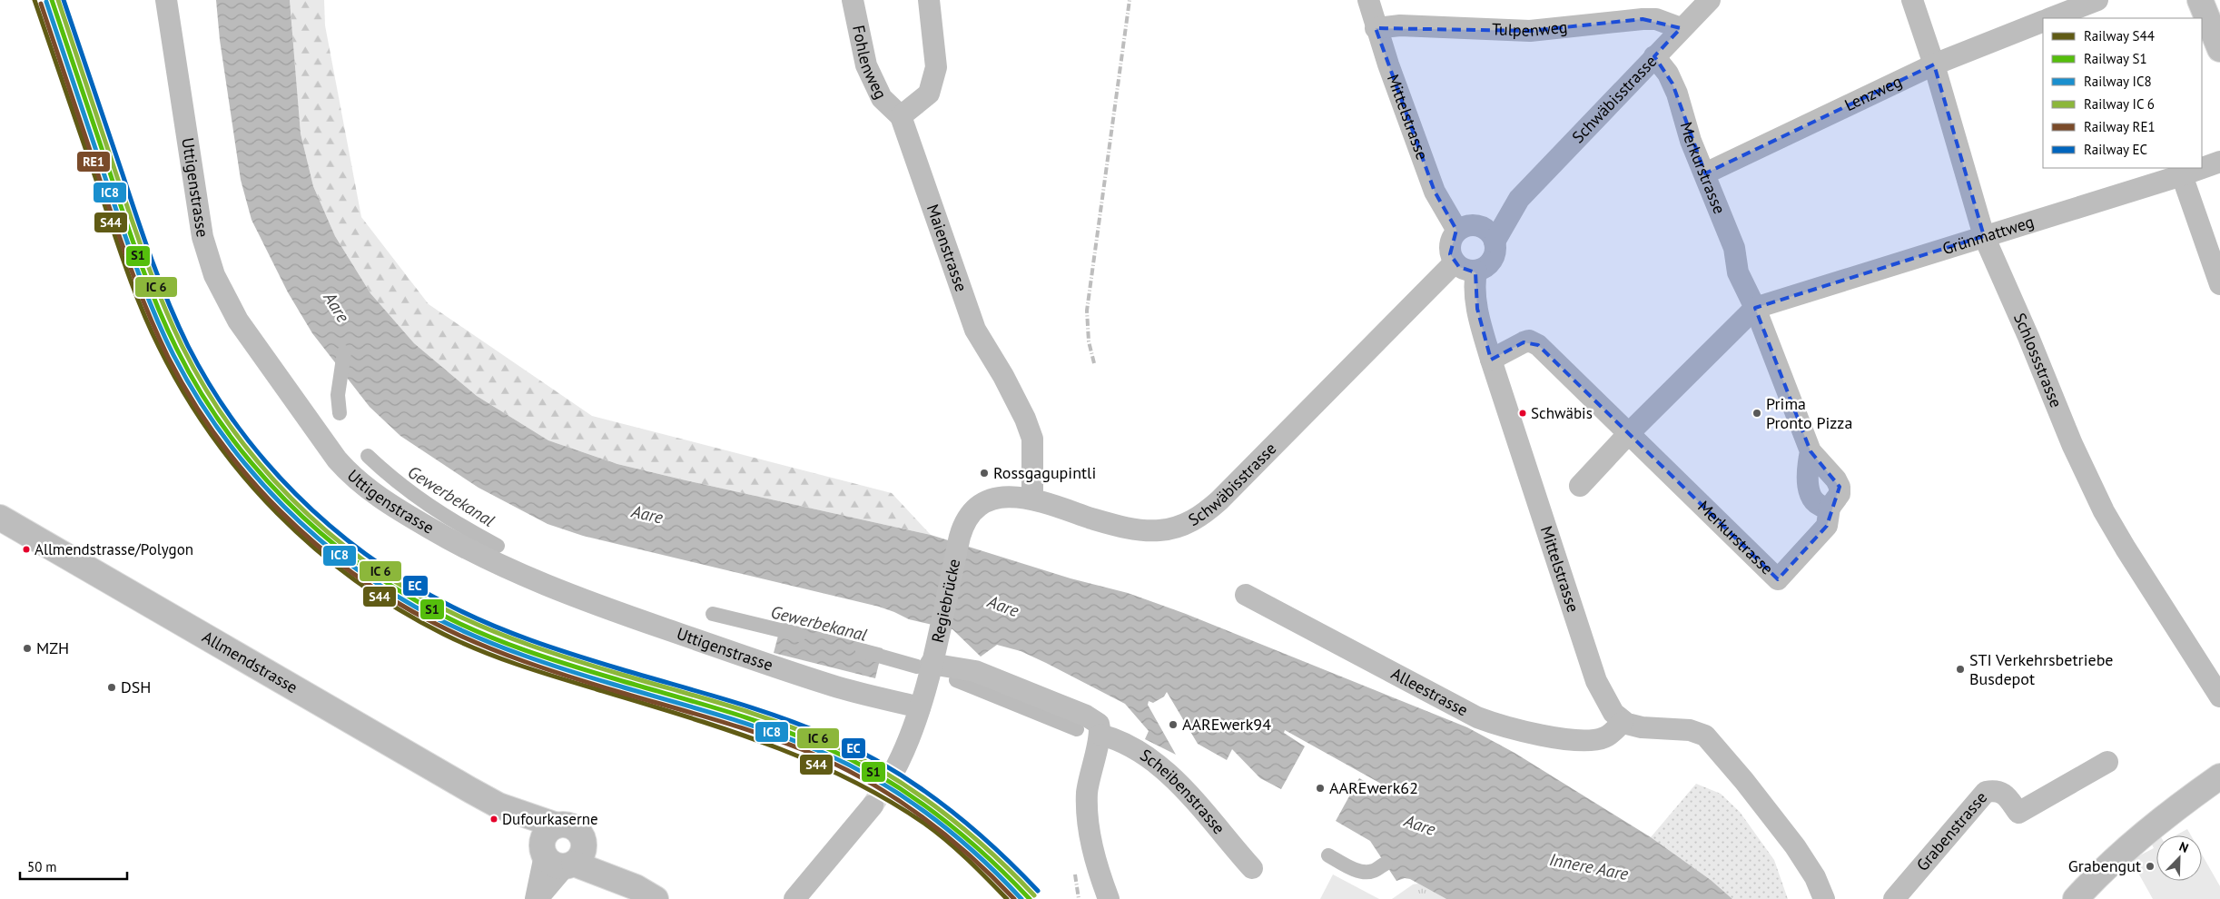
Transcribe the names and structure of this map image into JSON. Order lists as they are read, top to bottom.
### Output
{
  "streets": {
    "main road": ["Allmendstrasse"],
    "street": [
      "Tulpenweg",
      "Fohlenweg",
      "Lenzweg",
      "Schwäbisstrasse",
      "Mittelstrasse",
      "Merkurstrasse",
      "Uttigenstrasse",
      "Grünmattweg",
      "Maienstrasse",
      "Schlossstrasse",
      "Regiebrücke",
      "Alleestrasse",
      "Scheibenstrasse",
      "Grabenstrasse"
    ]
  },
  "crossings": [
    ["Tulpenweg", "Schwäbisstrasse"],
    ["Tulpenweg", "Mittelstrasse"],
    ["Fohlenweg", "Maienstrasse"],
    ["Lenzweg", "Merkurstrasse"],
    ["Lenzweg", "Schlossstrasse"],
    ["Schwäbisstrasse", "Mittelstrasse"],
    ["Schwäbisstrasse", "Merkurstrasse"],
    ["Schwäbisstrasse", "Maienstrasse"],
    ["Schwäbisstrasse", "Regiebrücke"],
    ["Mittelstrasse", "Merkurstrasse"],
    ["Mittelstrasse", "Alleestrasse"],
    ["Merkurstrasse", "Grünmattweg"],
    ["Uttigenstrasse", "Regiebrücke"],
    ["Grünmattweg", "Schlossstrasse"]
  ],
  "water": ["Aare", "Gewerbekanal", "Innere Aare"],
  "places": [
    "Schwäbis",
    "Prima Pronto Pizza",
    "Rossgagupintli",
    "Allmendstrasse/Polygon",
    "MZH",
    "STI Verkehrsbetriebe Busdepot",
    "DSH",
    "AAREwerk94",
    "AAREwerk62",
    "Dufourkaserne",
    "Grabengut"
  ],
  "lines": [
    "rail line S44",
    "rail line S1",
    "rail line EC",
    "rail line IC8",
    "rail line RE1"
  ],
  "legend": [
    "Railway S44",
    "Railway S1",
    "Railway IC8",
    "Railway IC 6",
    "Railway RE1",
    "Railway EC"
  ],
  "scale_bar": "50 m",
  "north": "top right"
}
